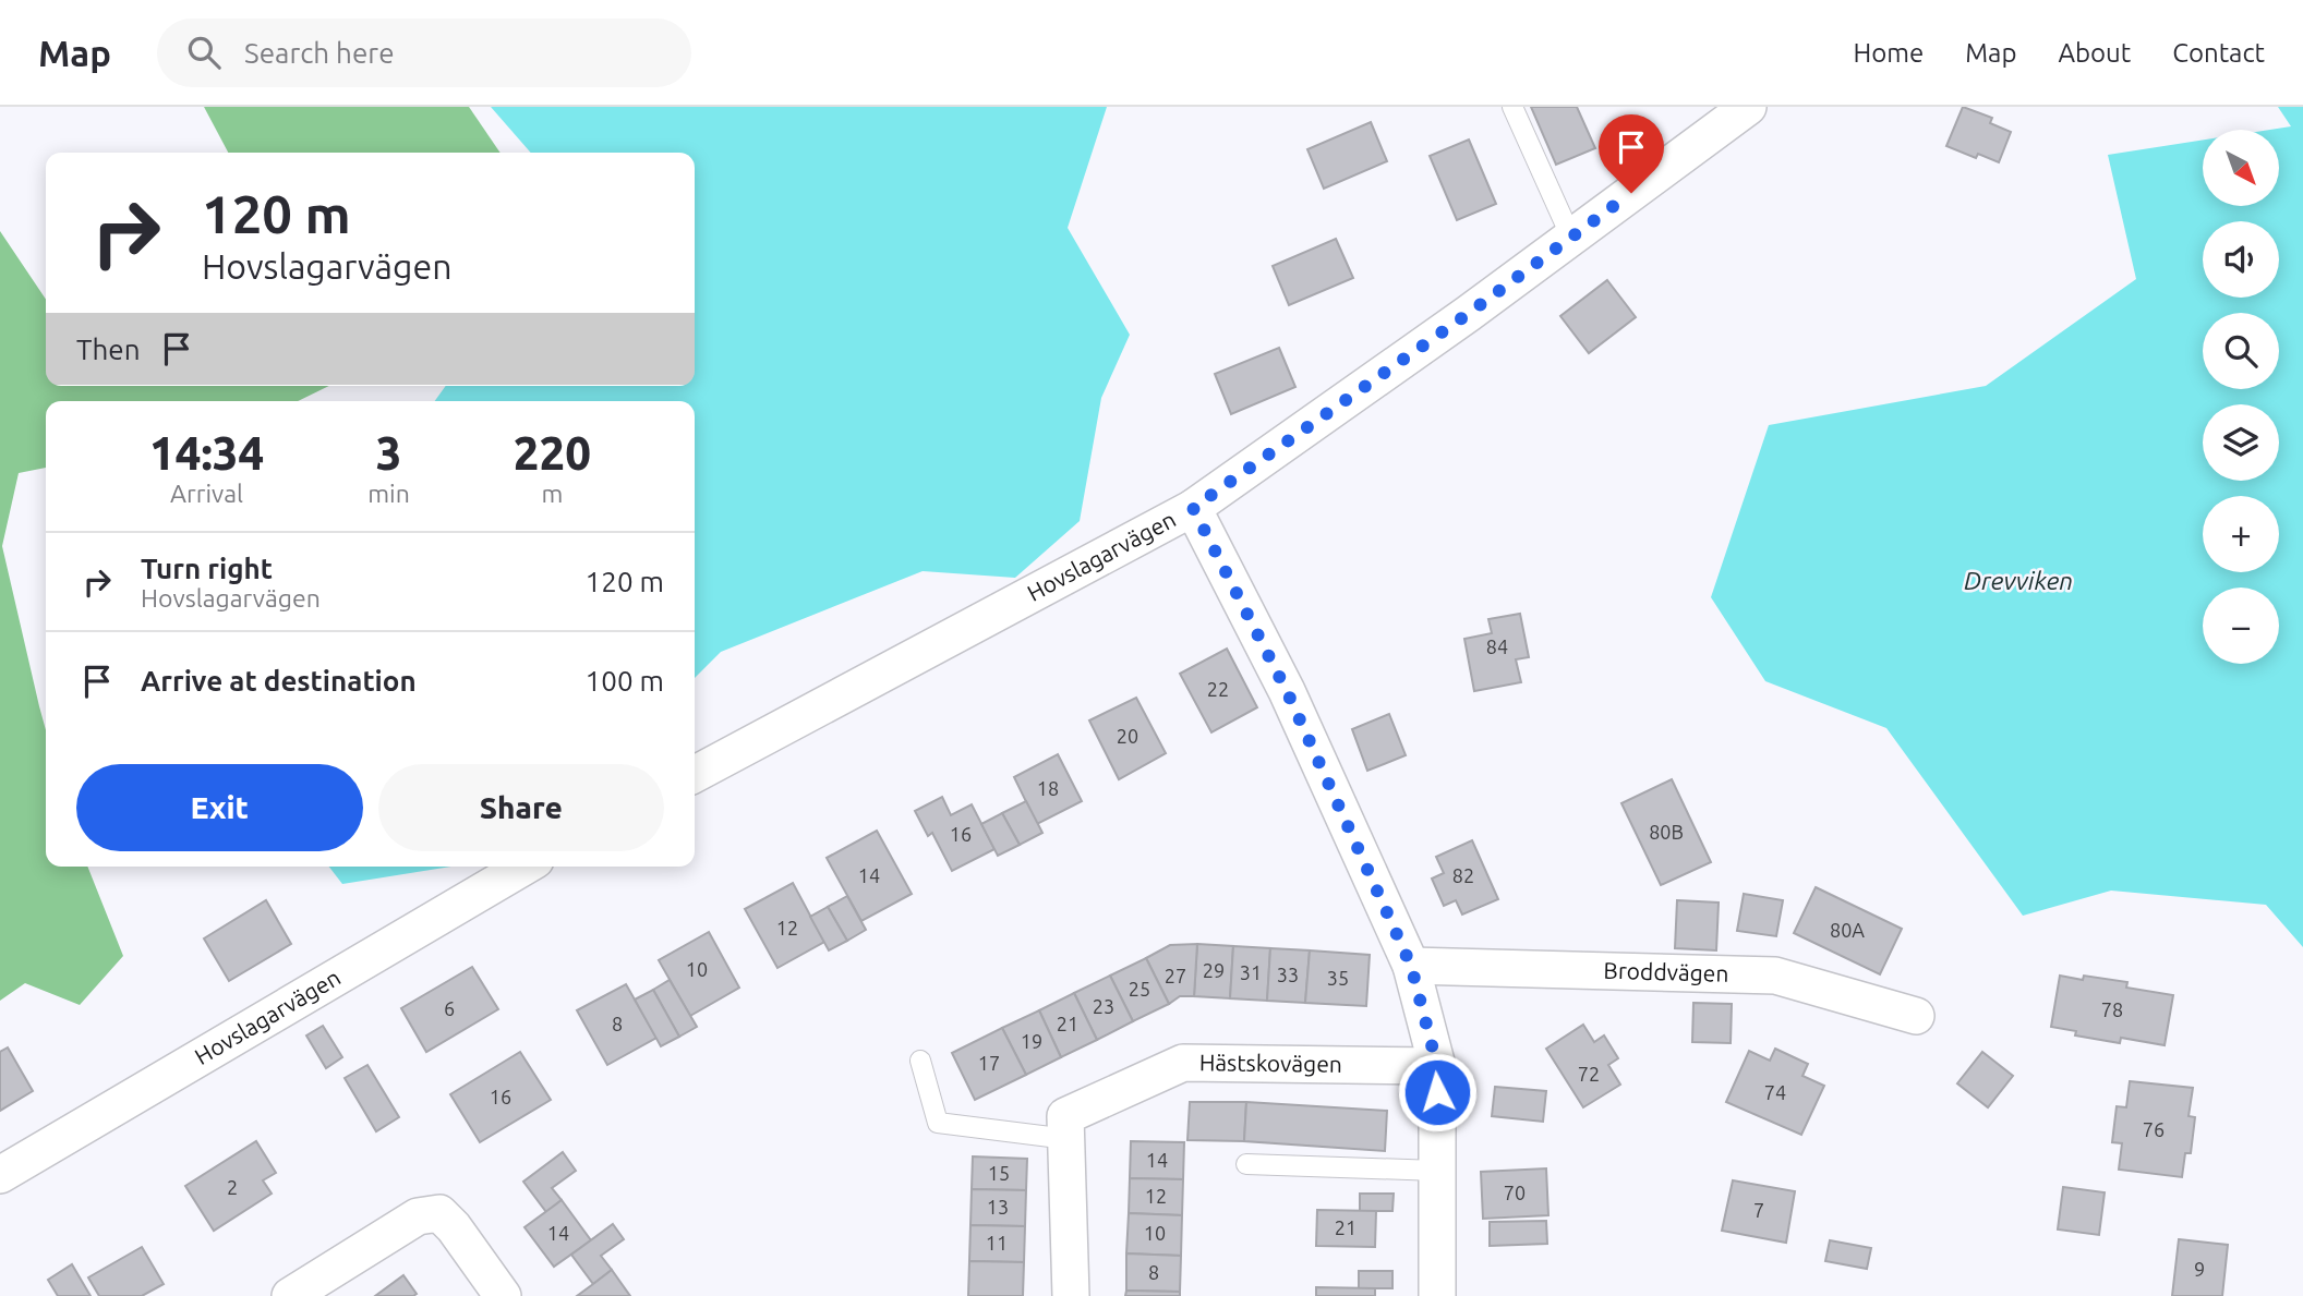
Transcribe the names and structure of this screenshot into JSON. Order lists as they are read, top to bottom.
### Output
{
  "streets": {
    "street": ["Hovslagarvägen", "Broddvägen", "Hästskovägen"]
  },
  "water": ["Drevviken"],
  "house_numbers": [
    "84",
    "22",
    "20",
    "18",
    "80B",
    "16",
    "14",
    "82",
    "12",
    "80A",
    "10",
    "29",
    "31",
    "33",
    "27",
    "35",
    "25",
    "23",
    "6",
    "78",
    "8",
    "21",
    "19",
    "17",
    "72",
    "74",
    "16",
    "76",
    "14",
    "15",
    "2",
    "70",
    "12",
    "13",
    "7",
    "21",
    "14",
    "10",
    "11",
    "9",
    "8"
  ],
  "north": "bottom right",
  "page": {
    "header": "Map",
    "search": "Search here",
    "nav": [
      "Home",
      "Map",
      "About",
      "Contact"
    ],
    "map_buttons": ["+", "−"],
    "turn": ["120 m", "Hovslagarvägen"],
    "then": "Then",
    "eta": [
      "14:34",
      "Arrival",
      "3",
      "min",
      "220",
      "m"
    ],
    "list": [
      {
        "name": "Turn right",
        "note": "Hovslagarvägen",
        "value": "120 m"
      },
      {
        "name": "Arrive at destination",
        "value": "100 m"
      }
    ],
    "buttons": ["Exit", "Share"]
  }
}
